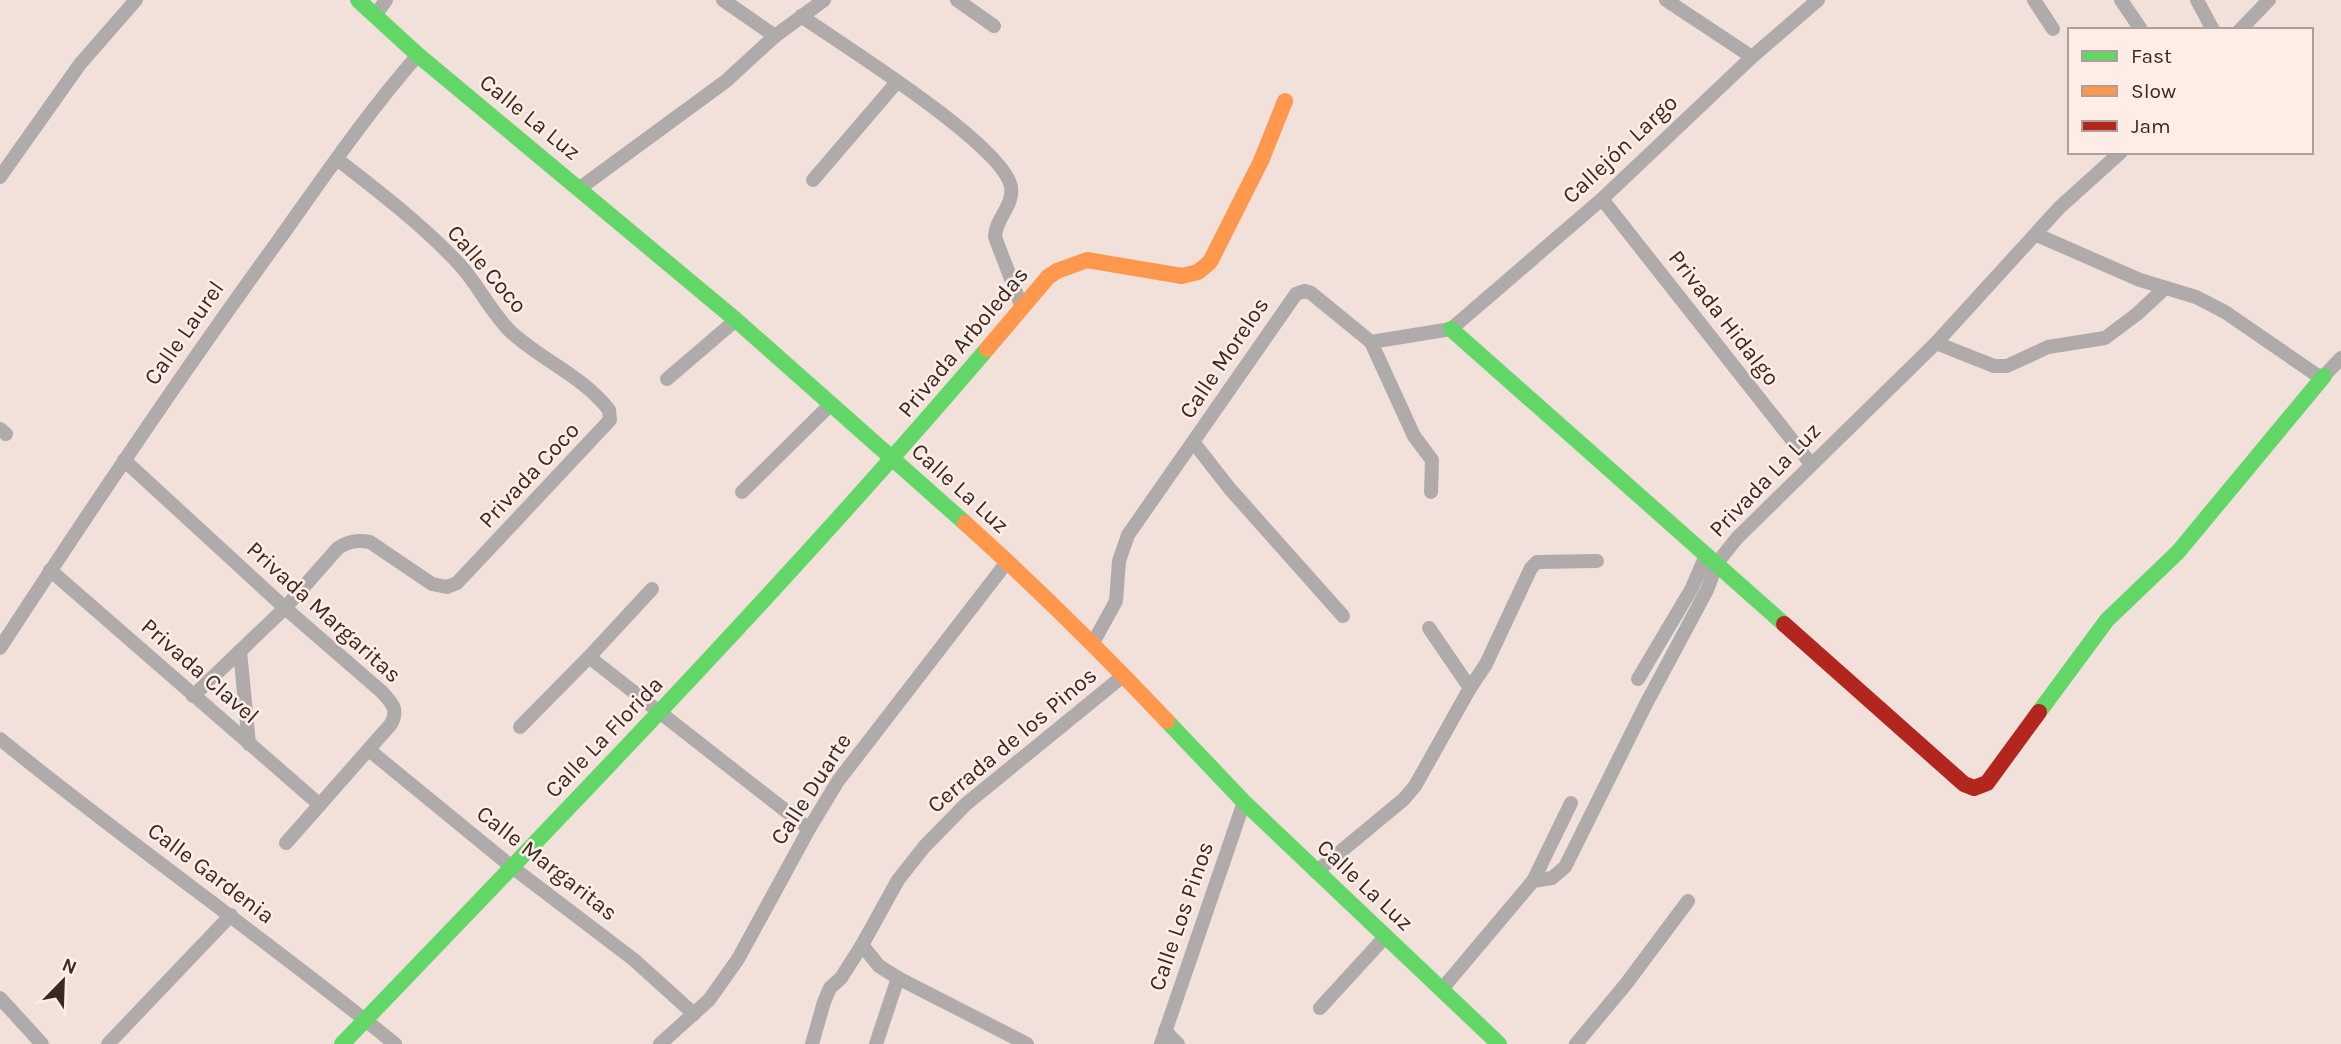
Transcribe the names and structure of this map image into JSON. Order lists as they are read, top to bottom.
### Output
{
  "streets": {
    "street": [
      "Calle La Luz",
      "Callejón Largo",
      "Calle Coco",
      "Privada Hidalgo",
      "Calle Laurel",
      "Privada Arboledas",
      "Calle Morelos",
      "Privada Coco",
      "Privada La Luz",
      "Privada Margaritas",
      "Privada Clavel",
      "Calle La Florida",
      "Cerrada de los Pinos",
      "Calle Duarte",
      "Calle Margaritas",
      "Calle Gardenia",
      "Calle Los Pinos"
    ]
  },
  "crossings": [
    ["Calle La Luz", "Calle Laurel"],
    ["Calle La Luz", "Privada Arboledas"],
    ["Calle La Luz", "Calle Morelos"],
    ["Calle La Luz", "Privada La Luz"],
    ["Calle La Luz", "Calle La Florida"],
    ["Calle La Luz", "Cerrada de los Pinos"],
    ["Calle La Luz", "Calle Duarte"],
    ["Calle La Luz", "Calle Los Pinos"],
    ["Callejón Largo", "Privada Hidalgo"],
    ["Calle Coco", "Calle Laurel"],
    ["Calle Coco", "Privada Coco"],
    ["Privada Hidalgo", "Privada La Luz"],
    ["Calle Laurel", "Privada Margaritas"],
    ["Calle Laurel", "Privada Clavel"],
    ["Privada Arboledas", "Calle La Florida"],
    ["Privada Coco", "Privada Margaritas"],
    ["Privada Margaritas", "Privada Clavel"],
    ["Privada Margaritas", "Calle Margaritas"],
    ["Calle La Florida", "Calle Margaritas"],
    ["Calle La Florida", "Calle Gardenia"],
    ["Calle Duarte", "Calle Margaritas"]
  ],
  "legend": ["Fast", "Slow", "Jam"],
  "north": "top right"
}
